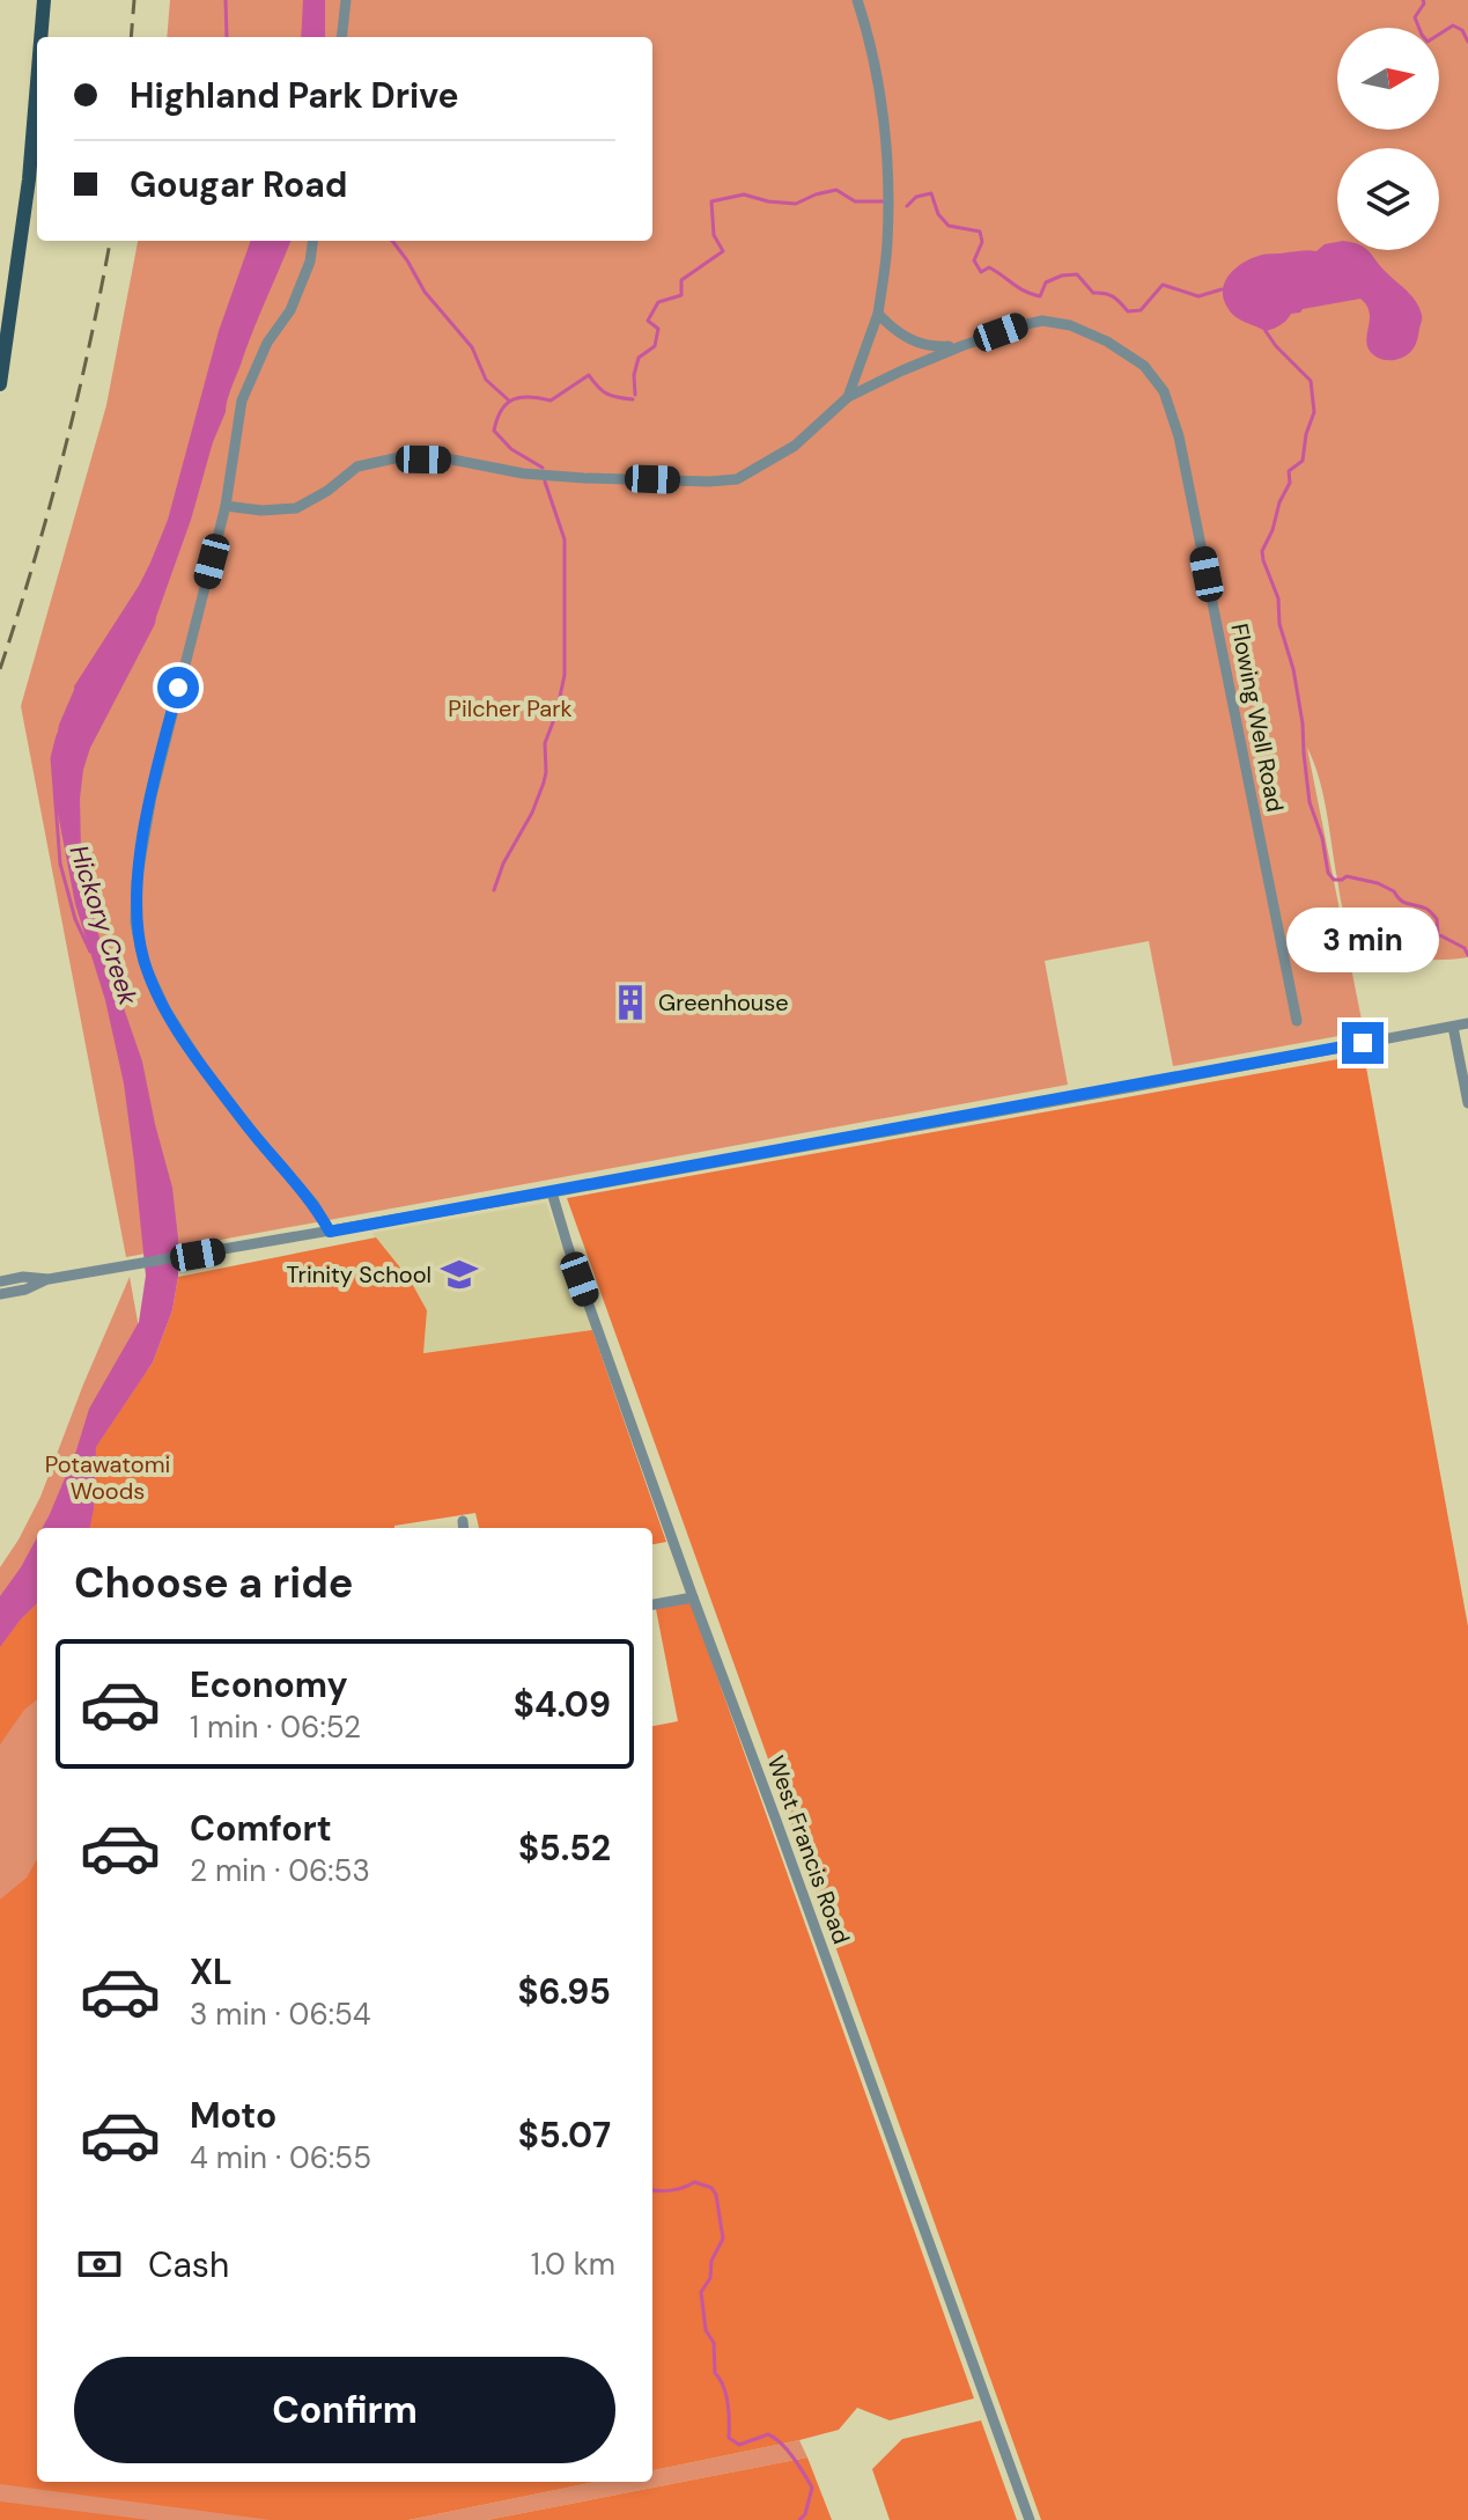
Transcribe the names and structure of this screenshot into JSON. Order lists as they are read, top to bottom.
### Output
{
  "streets": {
    "street": ["Flowing Well Road", "West Francis Road"]
  },
  "water": ["Hickory Creek"],
  "parks": ["Pilcher Park", "Potawatomi Woods"],
  "places": {
    "building": ["Greenhouse"],
    "school or university": ["Trinity School"]
  },
  "north": "right",
  "page": {
    "banner": ["Highland Park Drive", "Gougar Road"],
    "bubble": "3 min",
    "heading": "Choose a ride",
    "list": [
      {
        "name": "Economy",
        "note": "1 min · 06:52",
        "value": "$4.09"
      },
      {
        "name": "Comfort",
        "note": "2 min · 06:53",
        "value": "$5.52"
      },
      {
        "name": "XL",
        "note": "3 min · 06:54",
        "value": "$6.95"
      },
      {
        "name": "Moto",
        "note": "4 min · 06:55",
        "value": "$5.07"
      }
    ],
    "pay": ["Cash", "1.0 km"],
    "buttons": "Confirm"
  }
}
